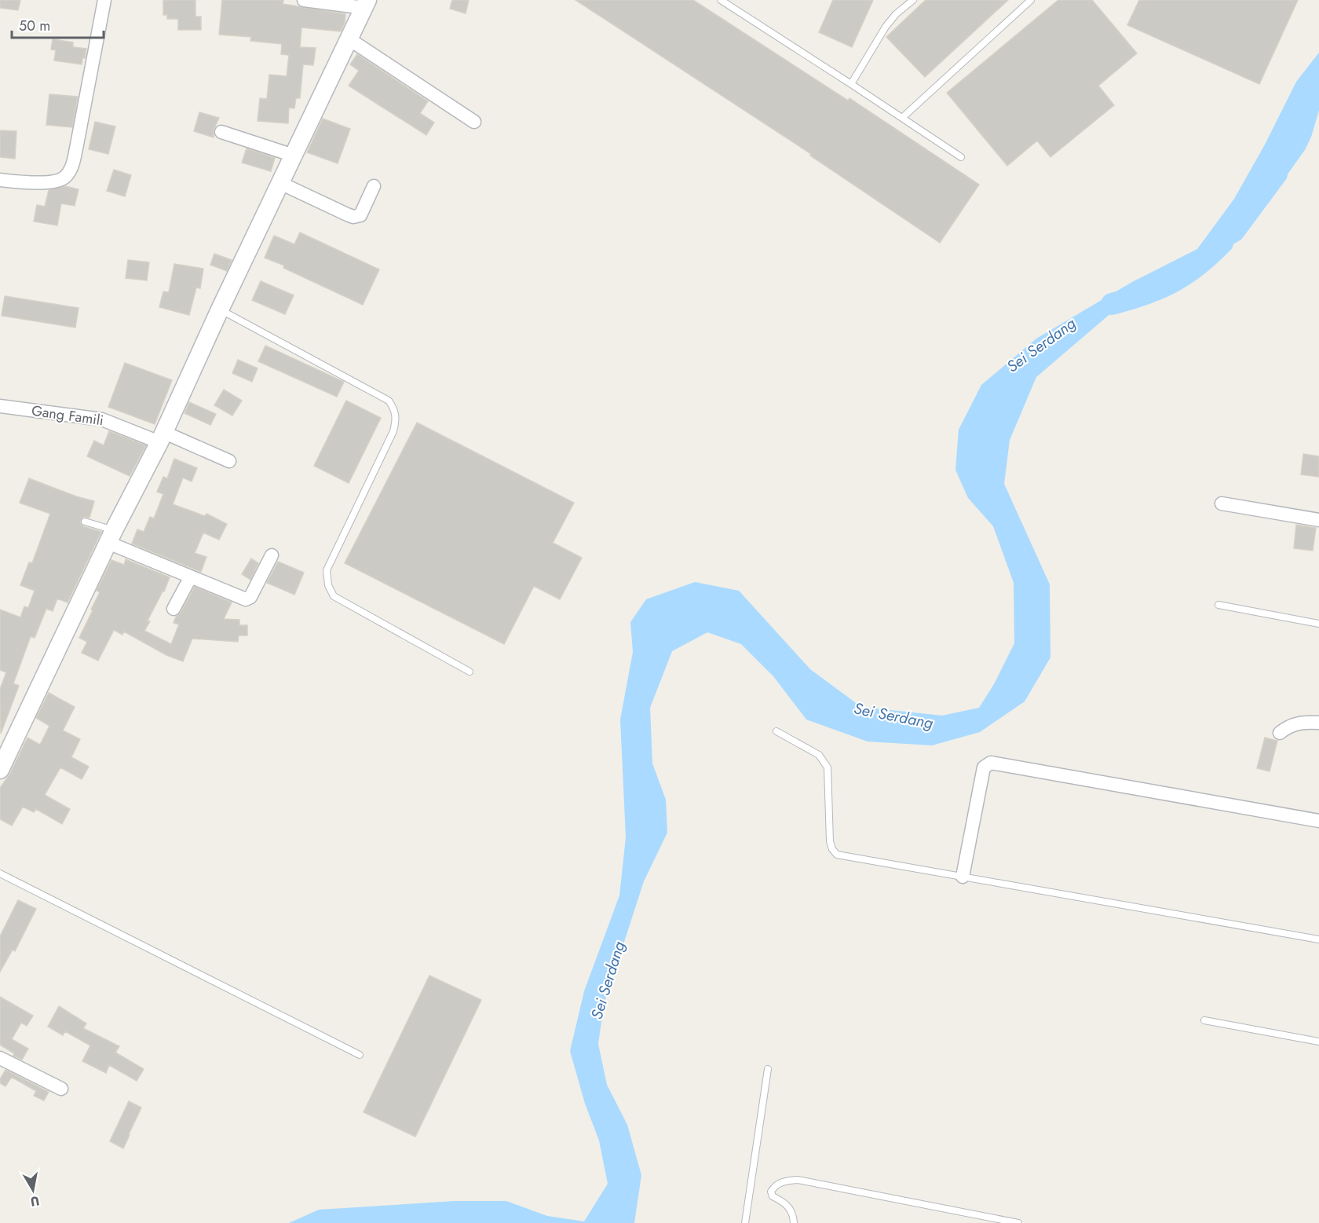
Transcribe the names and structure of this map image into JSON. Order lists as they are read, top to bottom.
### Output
{
  "streets": {
    "street": ["Gang Famili"]
  },
  "water": ["Sei Serdang"],
  "scale_bar": "50 m",
  "north": "bottom"
}
